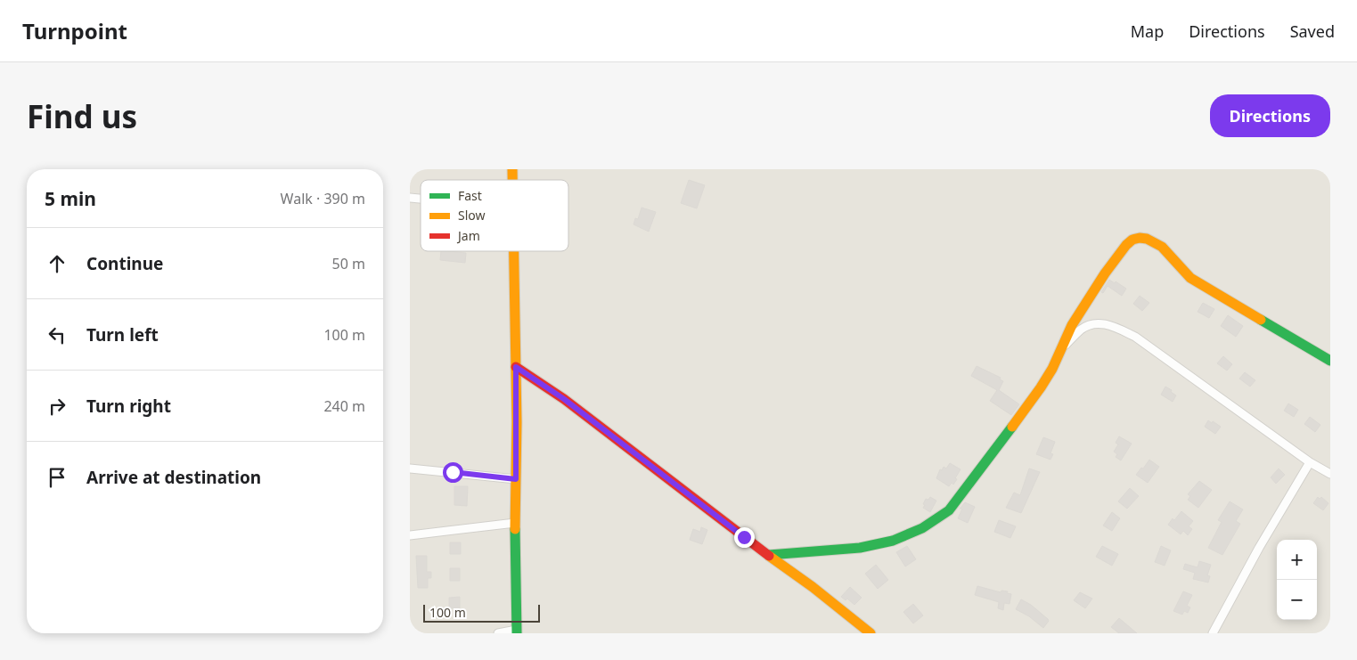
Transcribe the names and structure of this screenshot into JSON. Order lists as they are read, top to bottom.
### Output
{
  "legend": ["Fast", "Slow", "Jam"],
  "scale_bar": "100 m",
  "page": {
    "header": "Turnpoint",
    "nav": ["Map", "Directions", "Saved"],
    "buttons": "Directions",
    "title": "Find us",
    "heading": ["5 min", "Walk · 390 m"],
    "list": [
      ["Continue", "50 m"],
      ["Turn left", "100 m"],
      ["Turn right", "240 m"],
      "Arrive at destination"
    ],
    "map_buttons": ["+", "−"],
    "scale": "100 m"
  }
}
